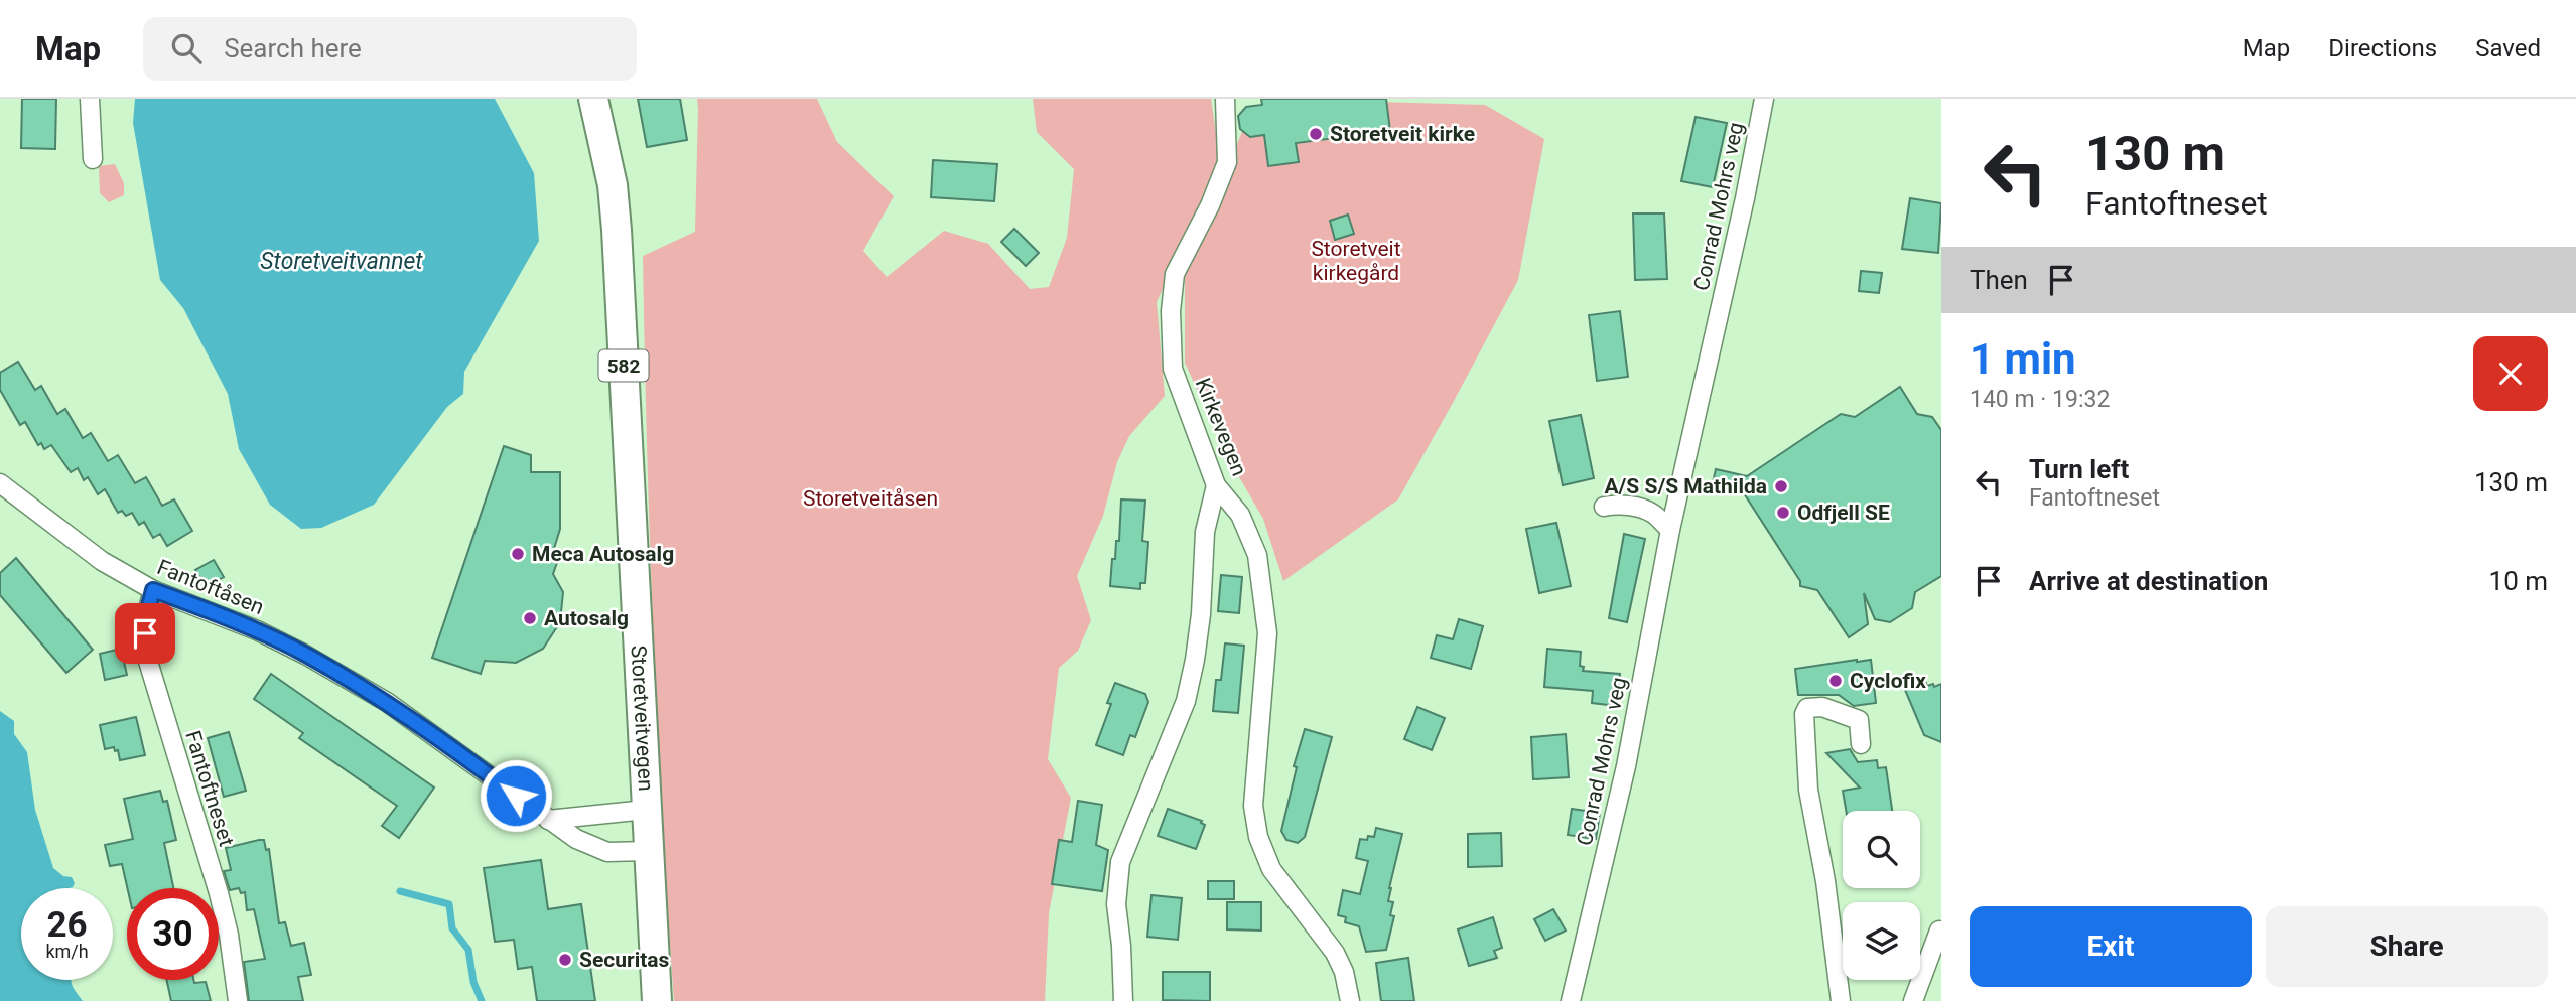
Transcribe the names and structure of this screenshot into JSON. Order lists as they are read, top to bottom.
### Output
{
  "streets": {
    "main road": ["582", "Storetveitvegen"],
    "street": [
      "Conrad Mohrs veg",
      "Kirkevegen",
      "Fantoftåsen",
      "Fantoftneset"
    ]
  },
  "crossings": [
    ["Fantoftåsen", "Storetveitvegen"],
    ["Fantoftåsen", "Fantoftneset"]
  ],
  "water": ["Storetveitvannet"],
  "parks": ["Storetveit kirkegård", "Storetveitåsen"],
  "places": [
    "Storetveit kirke",
    "A/S S/S Mathilda",
    "Odfjell SE",
    "Meca Autosalg",
    "Autosalg",
    "Cyclofix",
    "Securitas"
  ],
  "page": {
    "header": "Map",
    "search": "Search here",
    "nav": ["Map", "Directions", "Saved"],
    "turn": ["130 m", "Fantoftneset"],
    "then": "Then",
    "heading": ["1 min", "140 m · 19:32"],
    "list": [
      {
        "name": "Turn left",
        "note": "Fantoftneset",
        "value": "130 m"
      },
      {
        "name": "Arrive at destination",
        "value": "10 m"
      }
    ],
    "speed": "26 km/h",
    "limit": "30",
    "buttons": ["Exit", "Share"]
  }
}
